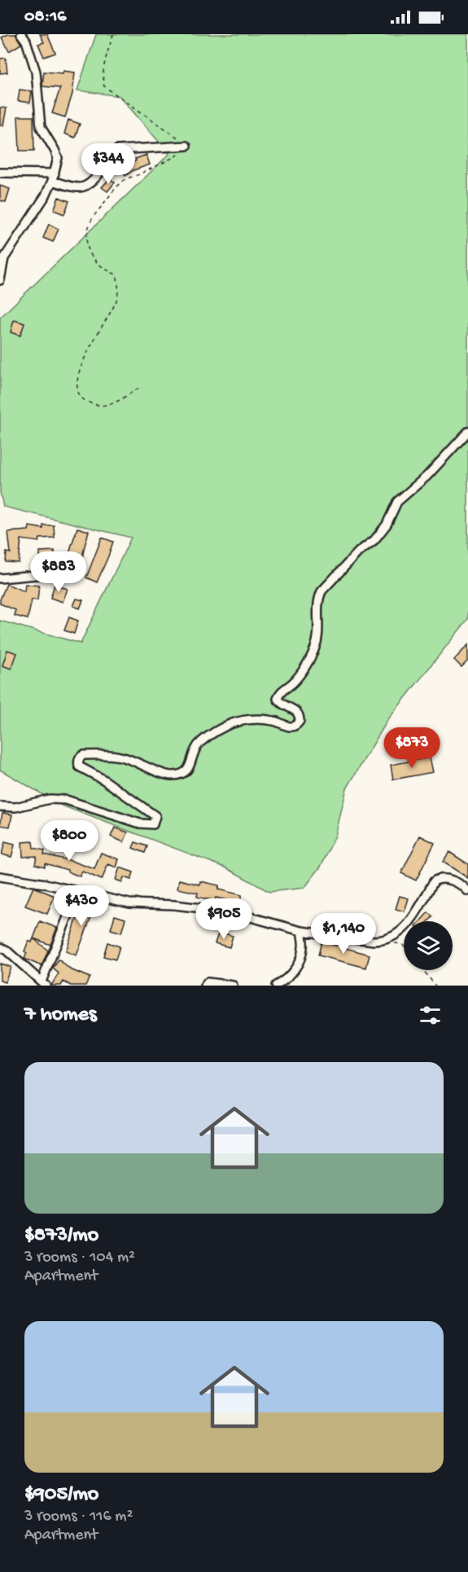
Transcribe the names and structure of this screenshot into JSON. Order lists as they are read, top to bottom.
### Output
{
  "page": {
    "status": "08:16",
    "price": [
      "$344",
      "$883",
      "$873",
      "$800",
      "$430",
      "$905",
      "$1,140"
    ],
    "heading": "7 homes",
    "list": [
      {
        "name": "$873/mo",
        "note": "3 rooms · 104 m² · Apartment"
      },
      {
        "name": "$905/mo",
        "note": "3 rooms · 116 m² · Apartment"
      }
    ]
  }
}
